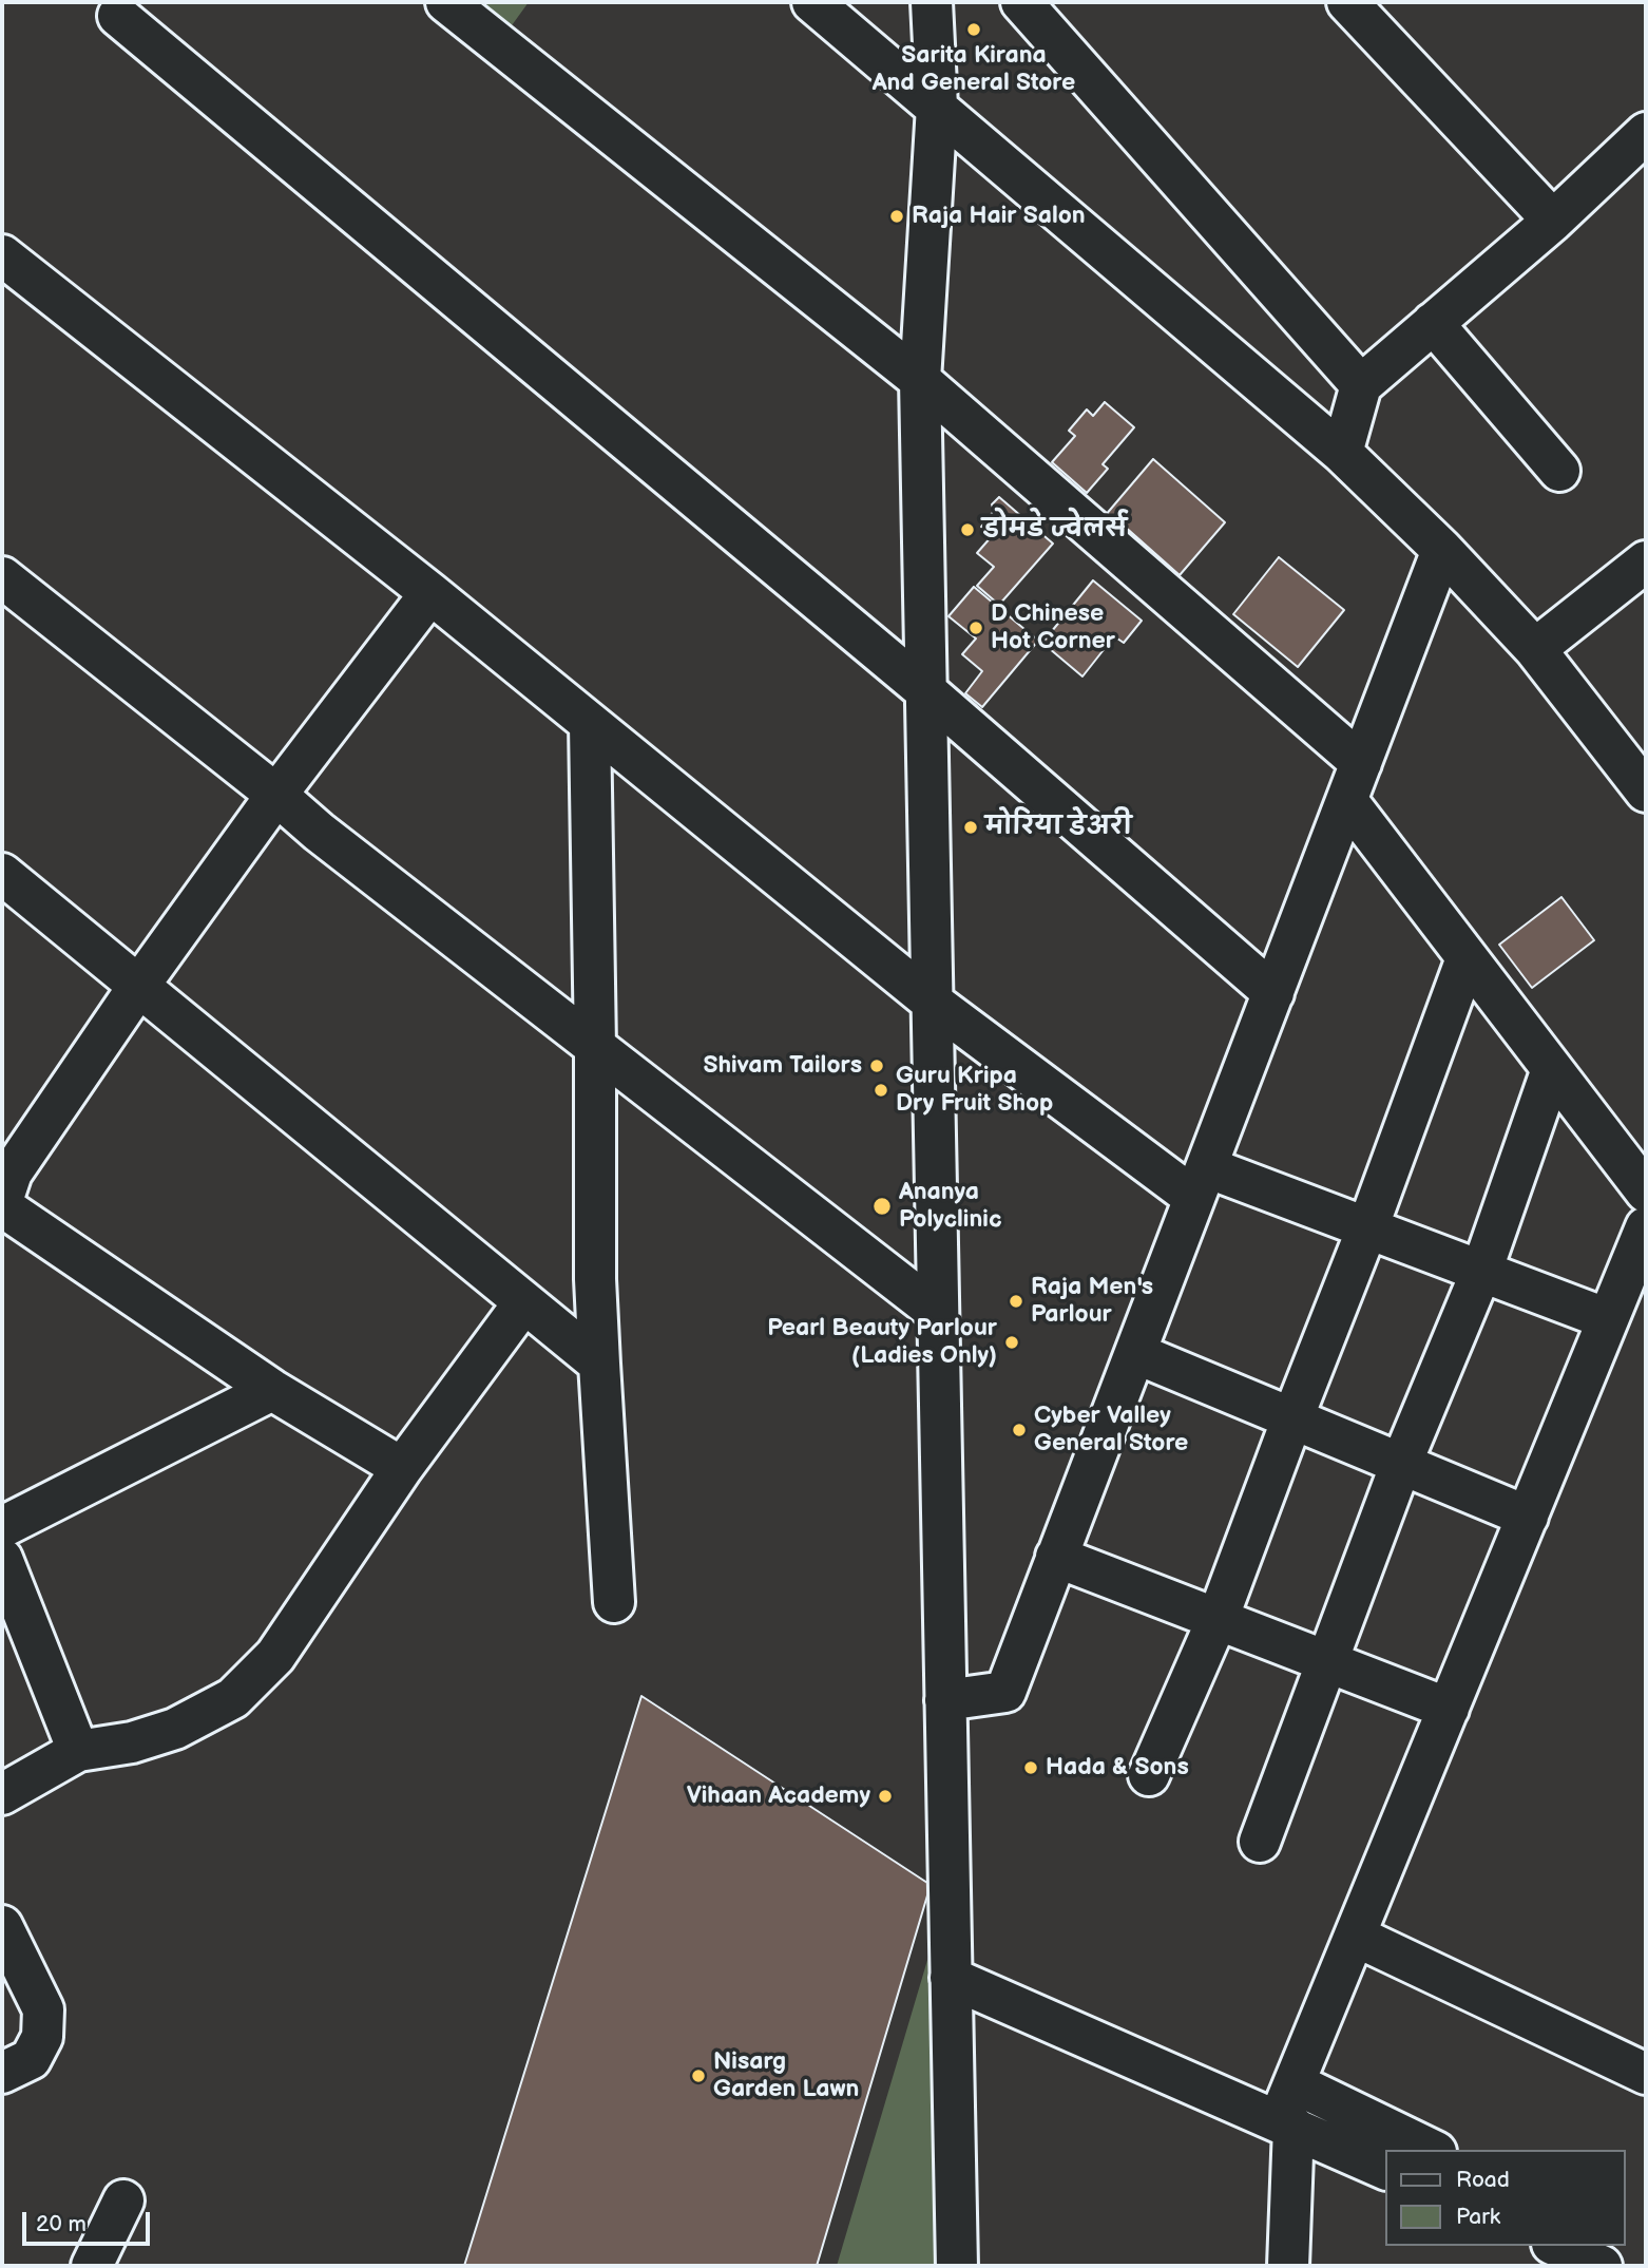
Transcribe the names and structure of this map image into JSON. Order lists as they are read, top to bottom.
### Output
{
  "places": [
    "Sarita Kirana And General Store",
    "Raja Hair Salon",
    "डोमडे ज्वेलर्स",
    "D Chinese Hot Corner",
    "मोरिया डेअरी",
    "Shivam Tailors",
    "Guru Kripa Dry Fruit Shop",
    "Ananya Polyclinic",
    "Raja Men's Parlour",
    "Pearl Beauty Parlour (Ladies Only)",
    "Cyber Valley General Store",
    "Hada & Sons",
    "Vihaan Academy",
    "Nisarg Garden Lawn"
  ],
  "legend": ["Road", "Park"],
  "scale_bar": "20 m"
}
